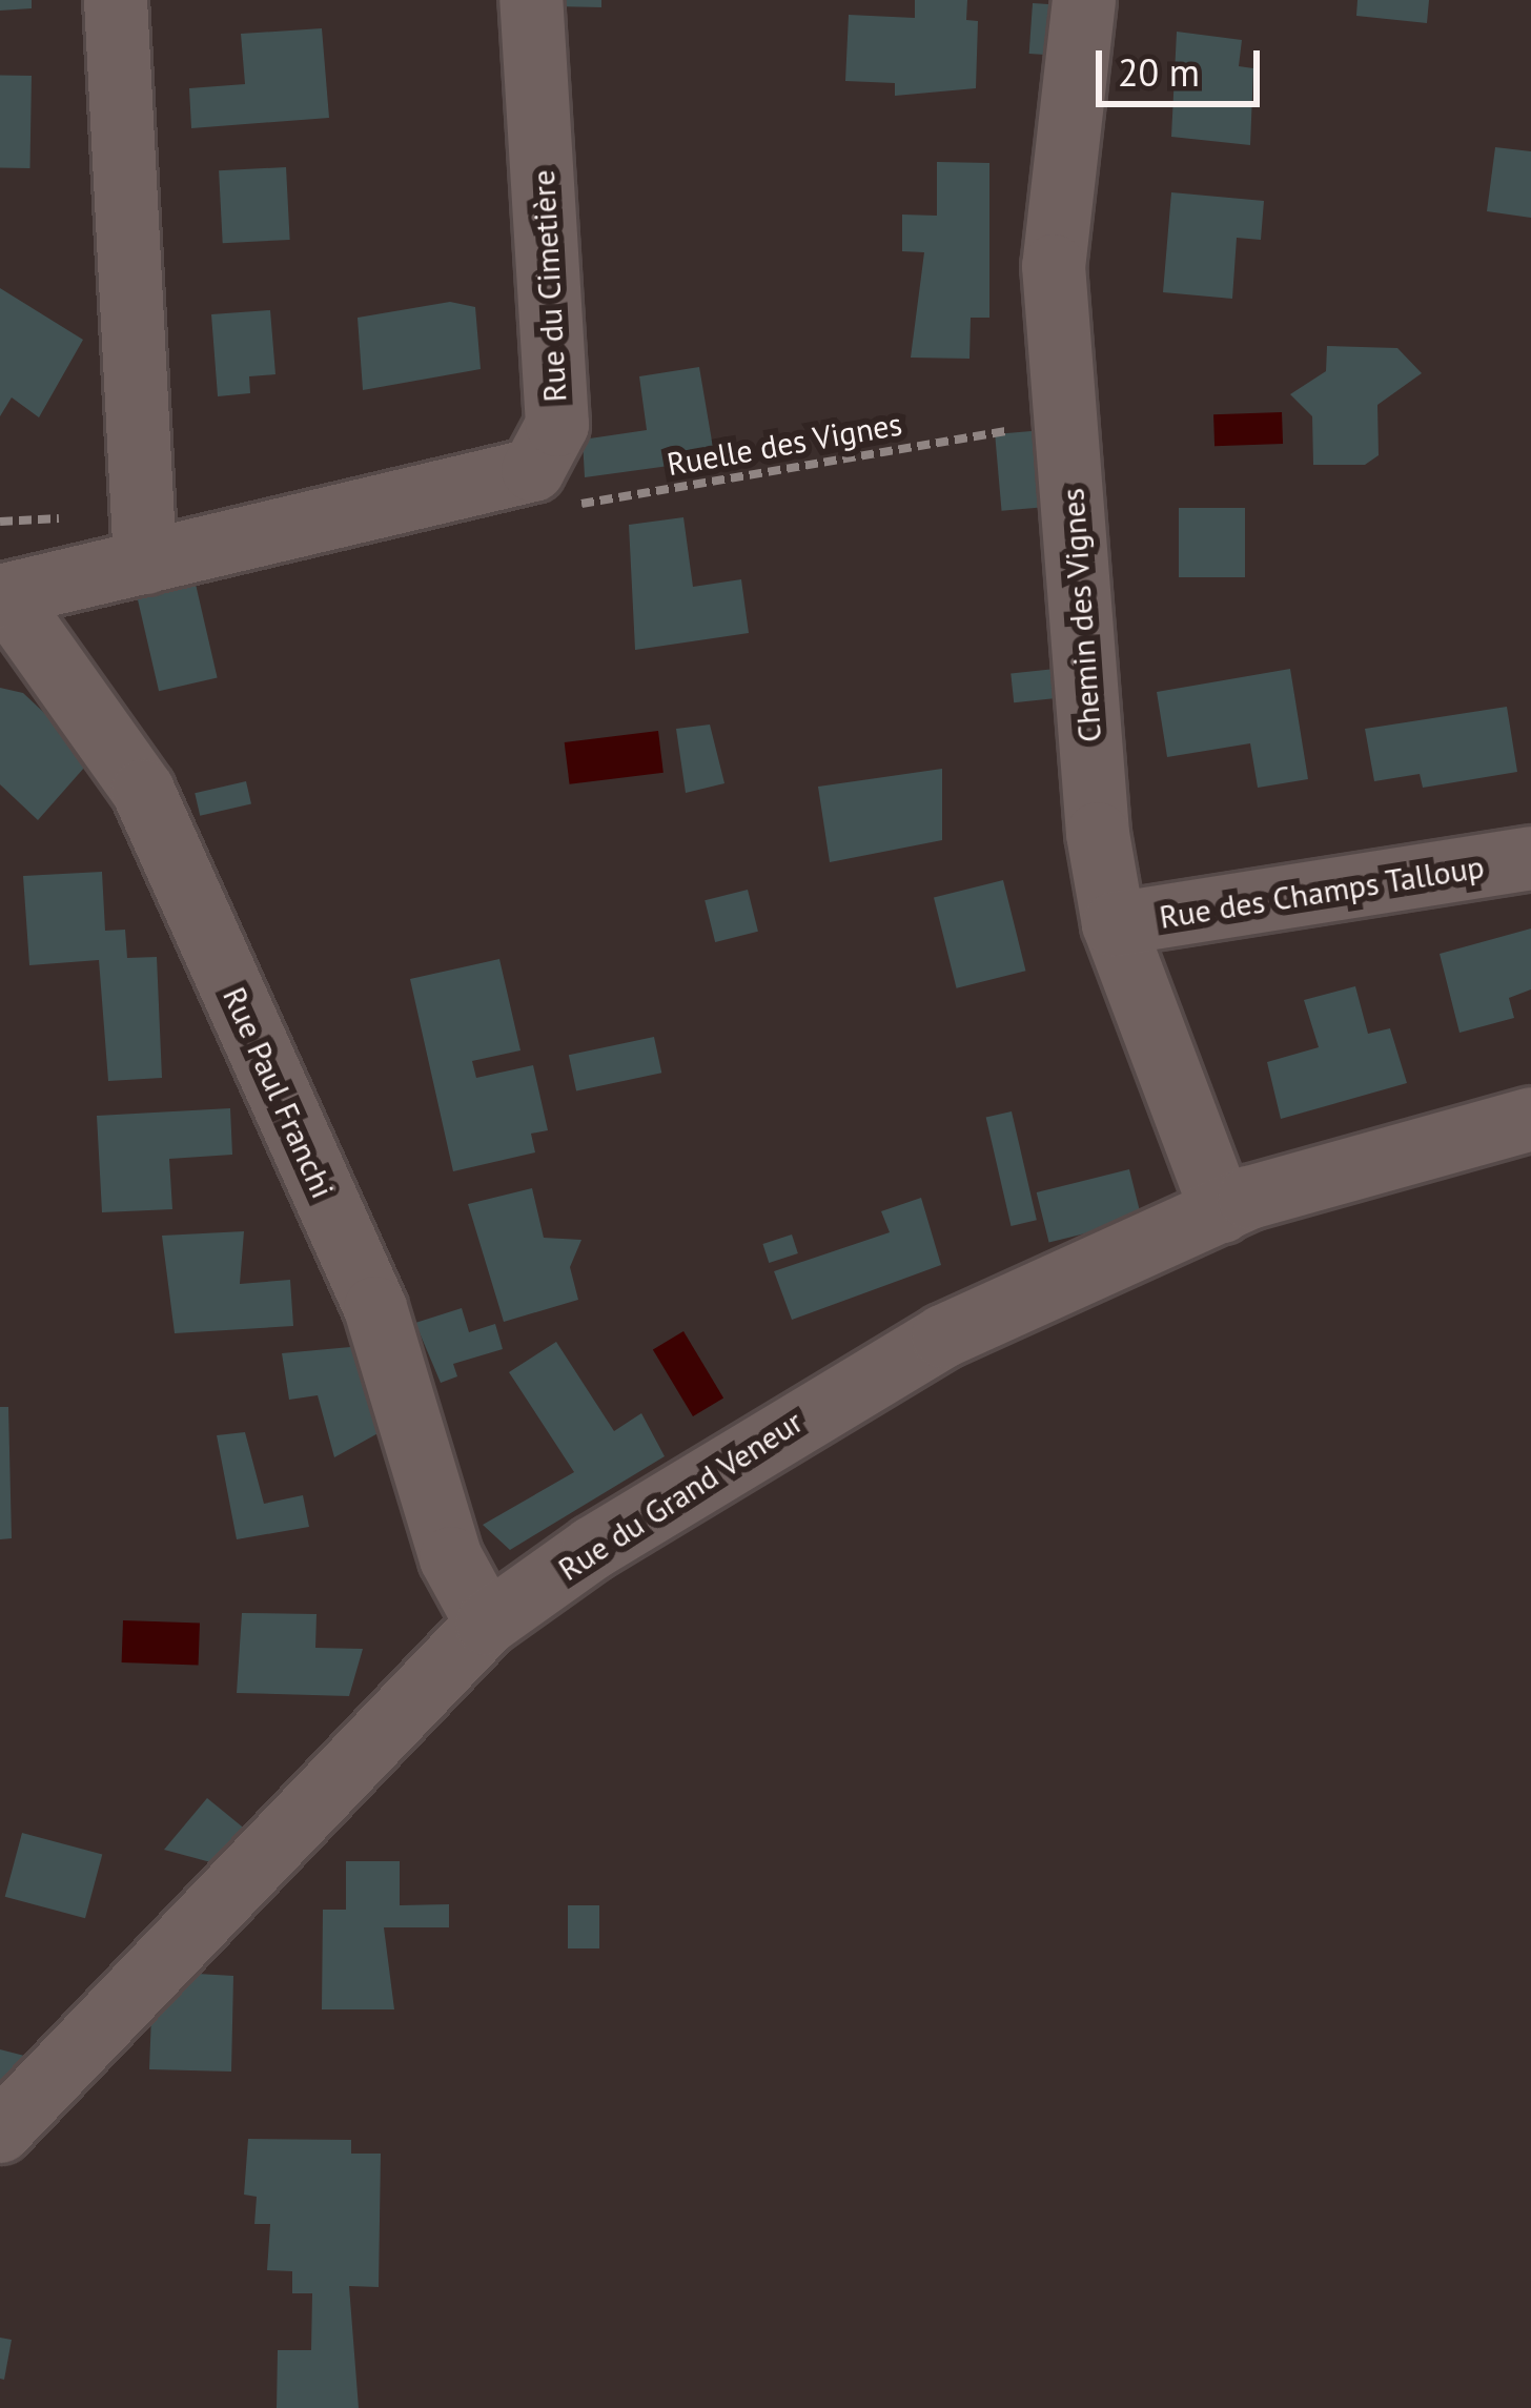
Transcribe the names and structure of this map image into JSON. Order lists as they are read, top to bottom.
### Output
{
  "streets": {
    "street": [
      "Rue du Cimetière",
      "Chemin des Vignes",
      "Rue des Champs Talloup",
      "Rue Paul Franchi",
      "Rue du Grand Veneur"
    ],
    "path": ["Ruelle des Vignes"]
  },
  "crossings": [
    ["Rue du Cimetière", "Ruelle des Vignes"],
    ["Ruelle des Vignes", "Chemin des Vignes"],
    ["Chemin des Vignes", "Rue des Champs Talloup"],
    ["Chemin des Vignes", "Rue du Grand Veneur"],
    ["Rue Paul Franchi", "Rue du Grand Veneur"]
  ],
  "scale_bar": "20 m"
}
